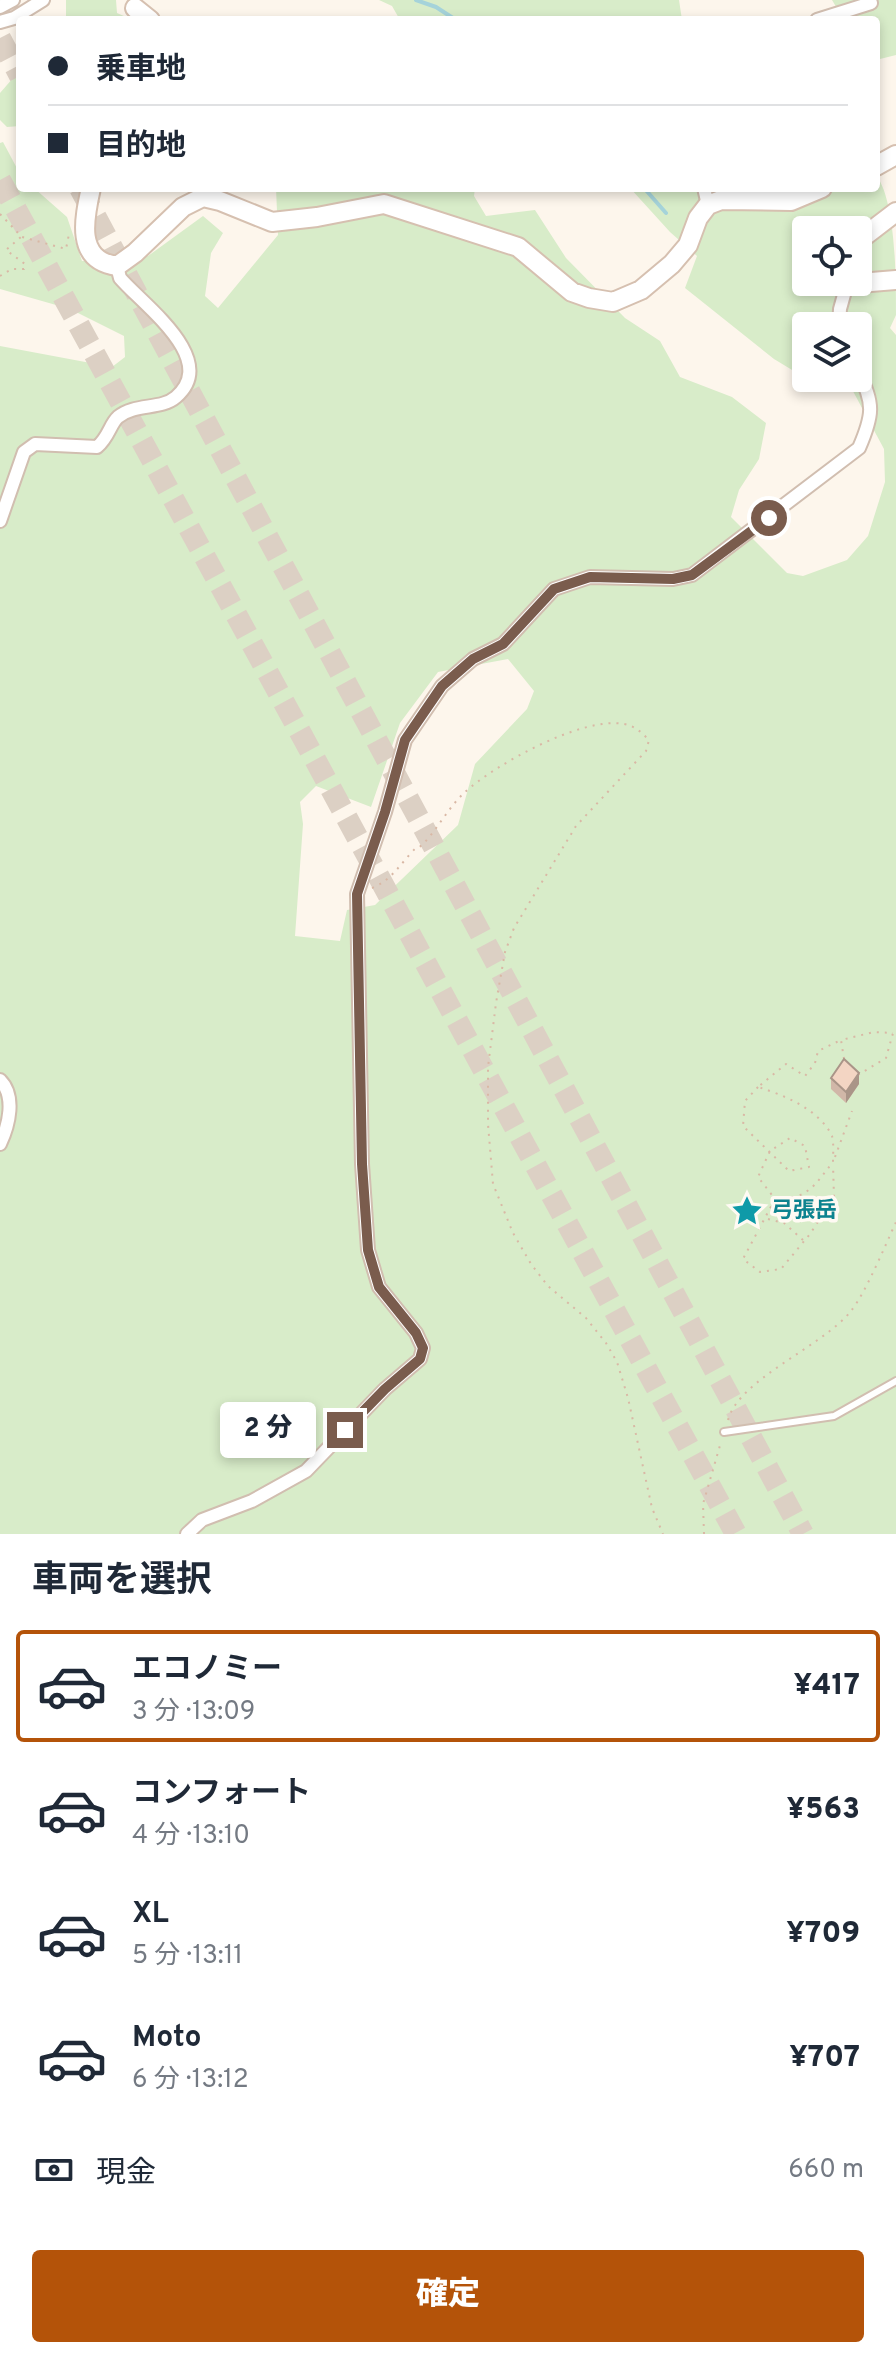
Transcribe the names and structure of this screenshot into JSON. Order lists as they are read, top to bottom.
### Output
{
  "places": {
    "place": ["弓張岳"]
  },
  "page": {
    "banner": ["乗車地", "目的地"],
    "bubble": "2 分",
    "heading": "車両を選択",
    "list": [
      {
        "name": "エコノミー",
        "note": "3 分 · 13:09",
        "value": "¥417"
      },
      {
        "name": "コンフォート",
        "note": "4 分 · 13:10",
        "value": "¥563"
      },
      {
        "name": "XL",
        "note": "5 分 · 13:11",
        "value": "¥709"
      },
      {
        "name": "Moto",
        "note": "6 分 · 13:12",
        "value": "¥707"
      }
    ],
    "pay": ["現金", "660 m"],
    "buttons": "確定"
  }
}
